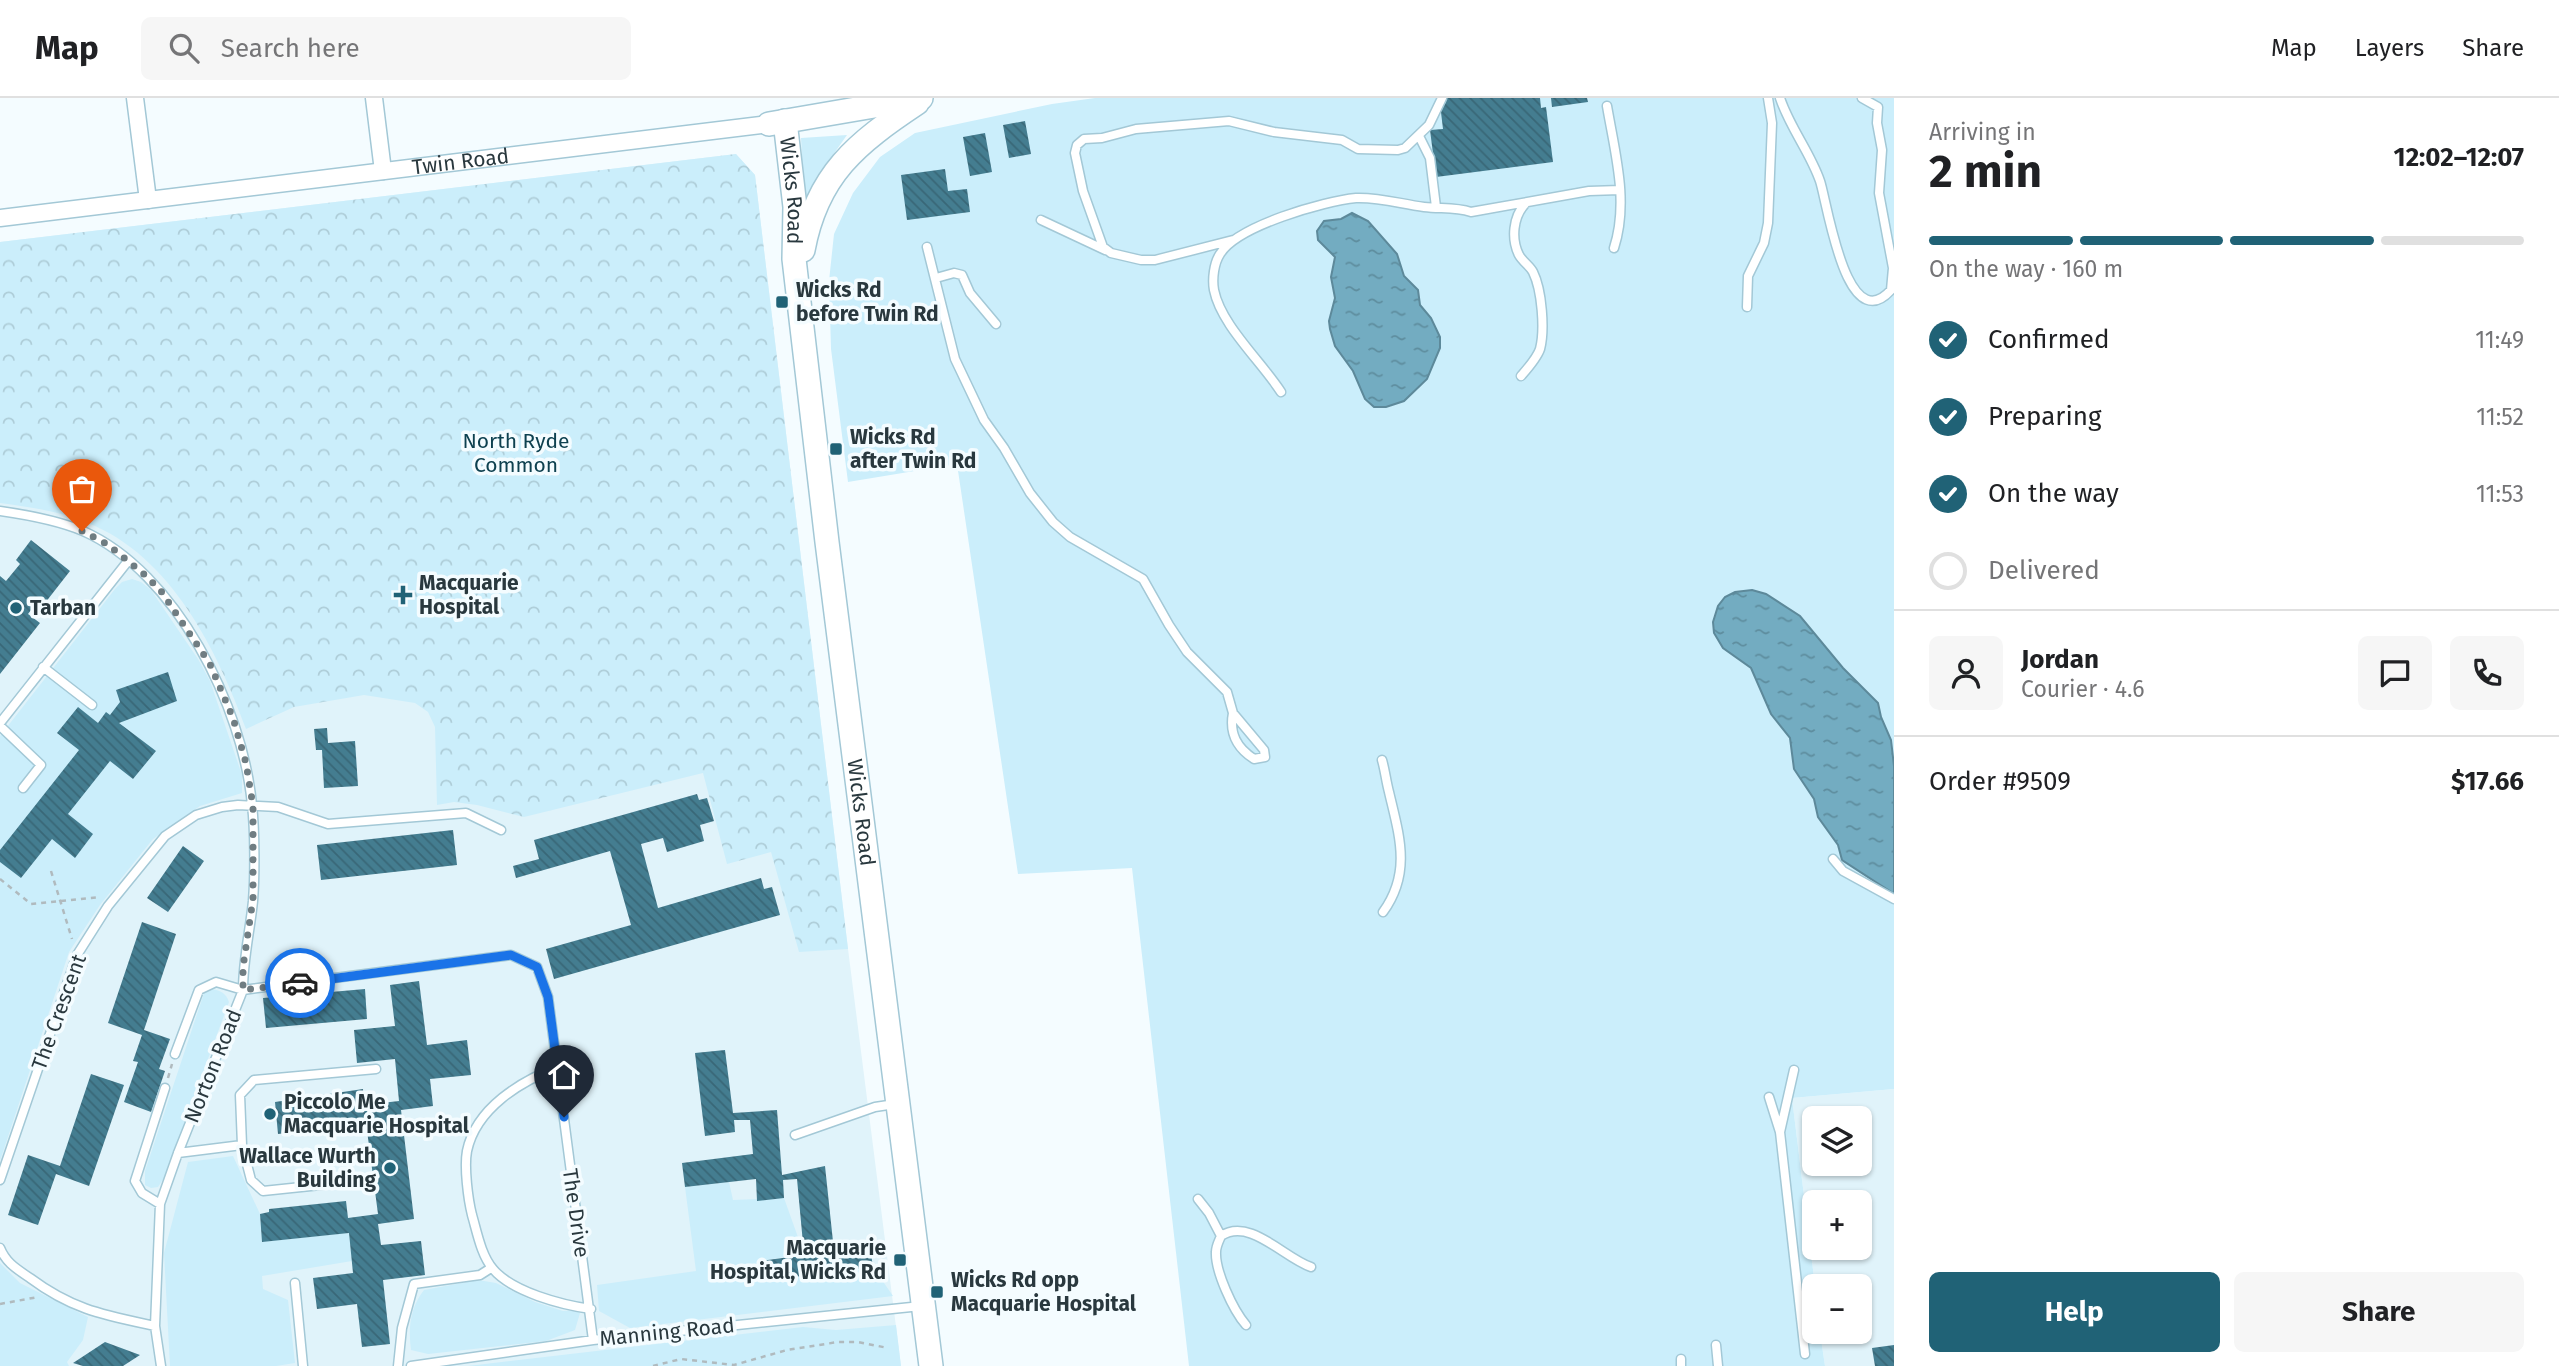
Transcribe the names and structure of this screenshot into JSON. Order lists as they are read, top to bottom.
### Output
{
  "streets": {
    "main road": ["Twin Road", "Wicks Road"],
    "lane": [
      "The Crescent",
      "Norton Road",
      "The Drive",
      "Manning Road"
    ]
  },
  "crossings": [
    ["Twin Road", "Wicks Road"],
    ["Wicks Road", "Manning Road"],
    ["The Crescent", "Norton Road"],
    ["Norton Road", "The Drive"],
    ["The Drive", "Manning Road"]
  ],
  "parks": ["North Ryde Common"],
  "places": {
    "transit": [
      "Wicks Rd before Twin Rd",
      "Wicks Rd after Twin Rd",
      "Macquarie Hospital, Wicks Rd",
      "Wicks Rd opp Macquarie Hospital"
    ],
    "health": ["Macquarie Hospital"],
    "other": ["Tarban", "Piccolo Me Macquarie Hospital", "Wallace Wurth Building"]
  },
  "page": {
    "header": "Map",
    "search": "Search here",
    "nav": ["Map", "Layers", "Share"],
    "heading": ["2 min", "Arriving in", "12:02–12:07"],
    "panel": [
      "Jordan",
      "Courier · 4.6",
      "Order #9509",
      "$17.66"
    ],
    "bar": "On the way · 160 m",
    "list": [
      ["Confirmed", "11:49"],
      ["Preparing", "11:52"],
      ["On the way", "11:53"],
      "Delivered"
    ],
    "map_buttons": ["+", "−"],
    "buttons": ["Help", "Share"]
  }
}
